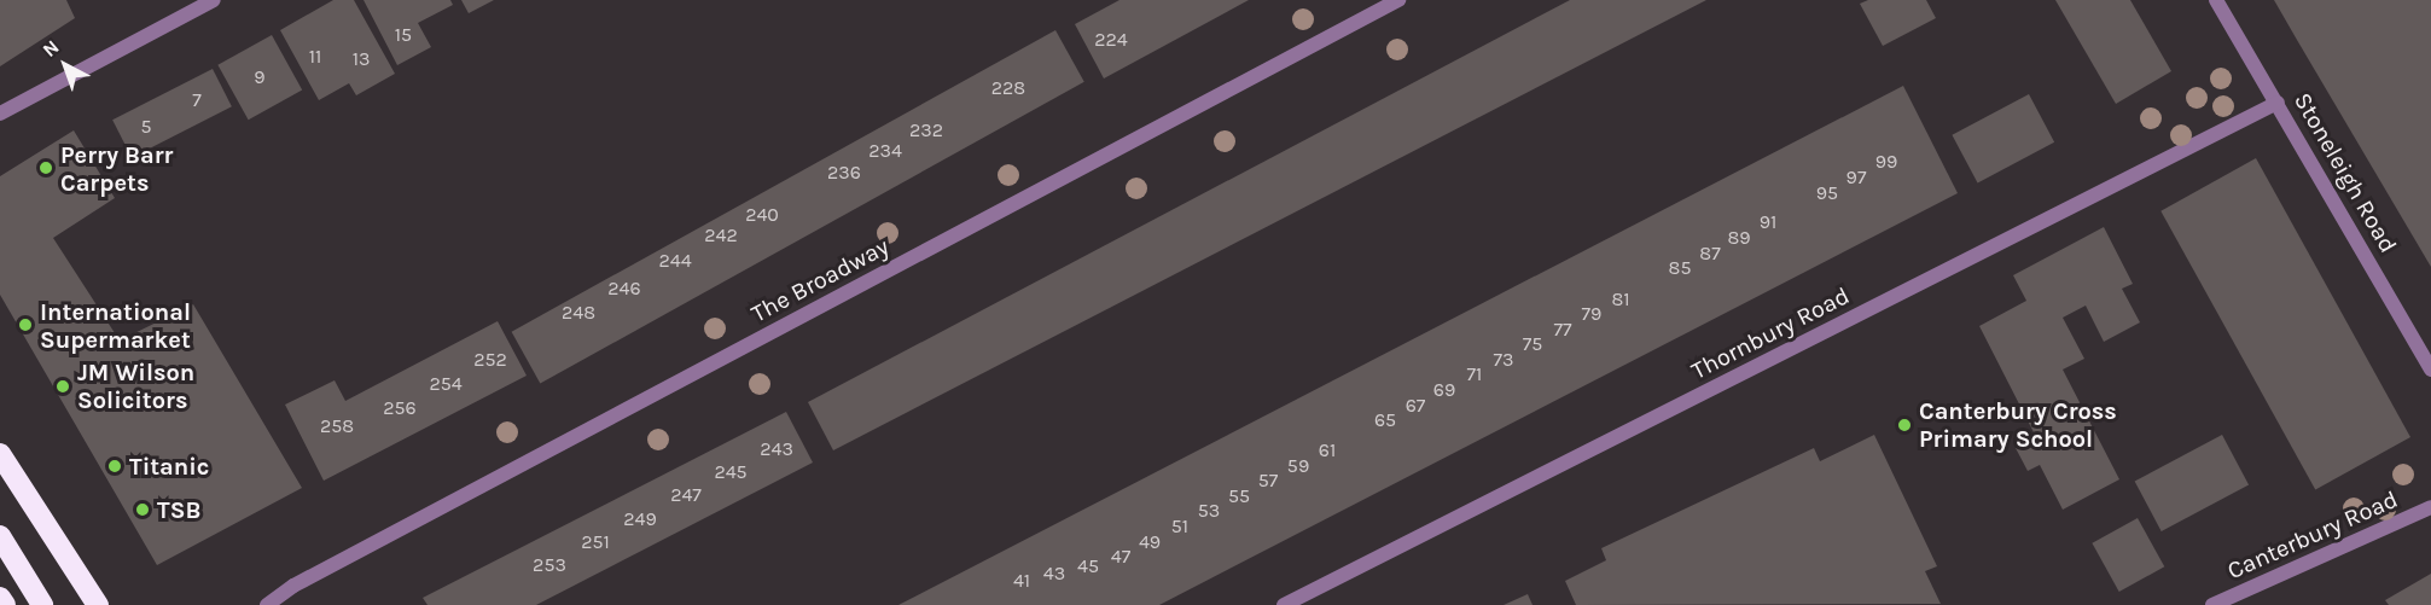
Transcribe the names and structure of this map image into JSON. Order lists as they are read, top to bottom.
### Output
{
  "streets": {
    "street": [
      "Stoneleigh Road",
      "The Broadway",
      "Thornbury Road",
      "Canterbury Road"
    ]
  },
  "crossings": [
    ["Stoneleigh Road", "Thornbury Road"]
  ],
  "places": [
    "Perry Barr Carpets",
    "International Supermarket",
    "JM Wilson Solicitors",
    "Canterbury Cross Primary School",
    "Titanic",
    "TSB"
  ],
  "house_numbers": [
    "15",
    "224",
    "11",
    "13",
    "9",
    "228",
    "7",
    "5",
    "232",
    "234",
    "99",
    "236",
    "97",
    "95",
    "240",
    "91",
    "242",
    "89",
    "87",
    "244",
    "85",
    "246",
    "81",
    "248",
    "79",
    "77",
    "75",
    "252",
    "73",
    "71",
    "254",
    "69",
    "67",
    "256",
    "65",
    "258",
    "243",
    "61",
    "59",
    "245",
    "57",
    "247",
    "55",
    "53",
    "249",
    "51",
    "251",
    "49",
    "47",
    "253",
    "45",
    "43",
    "41"
  ],
  "north": "top left"
}
